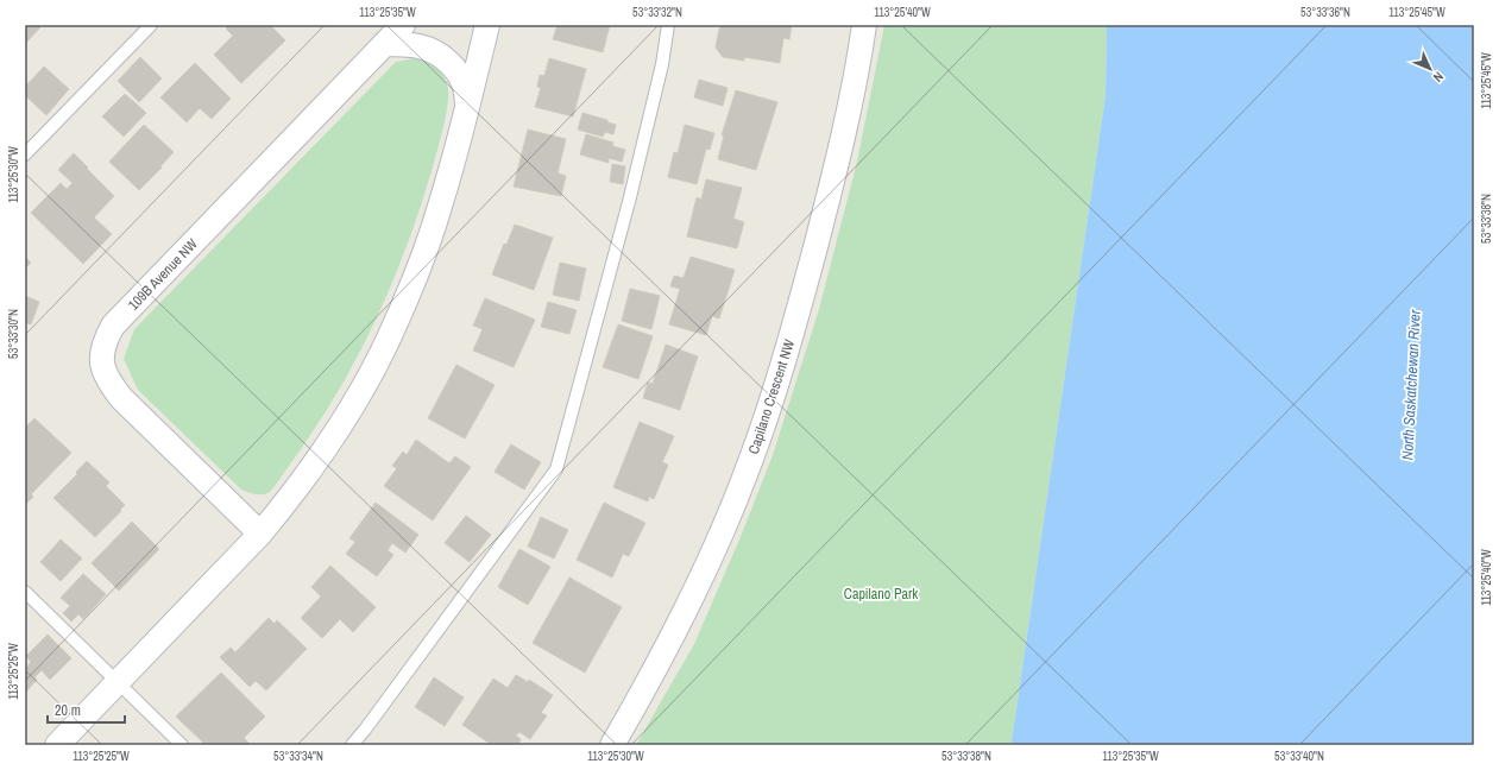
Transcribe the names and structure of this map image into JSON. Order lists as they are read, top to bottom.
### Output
{
  "streets": {
    "street": ["109B Avenue NW", "Capilano Crescent NW"]
  },
  "water": ["North Saskatchewan River"],
  "parks": ["Capilano Park"],
  "scale_bar": "20 m",
  "north": "bottom right",
  "coordinates": [
    "113°25'35\"W",
    "53°33'32\"N",
    "113°25'40\"W",
    "53°33'36\"N",
    "113°25'45\"W",
    "113°25'30\"W",
    "53°33'38\"N",
    "53°33'30\"N",
    "113°25'25\"W",
    "53°33'34\"N",
    "53°33'40\"N"
  ]
}
